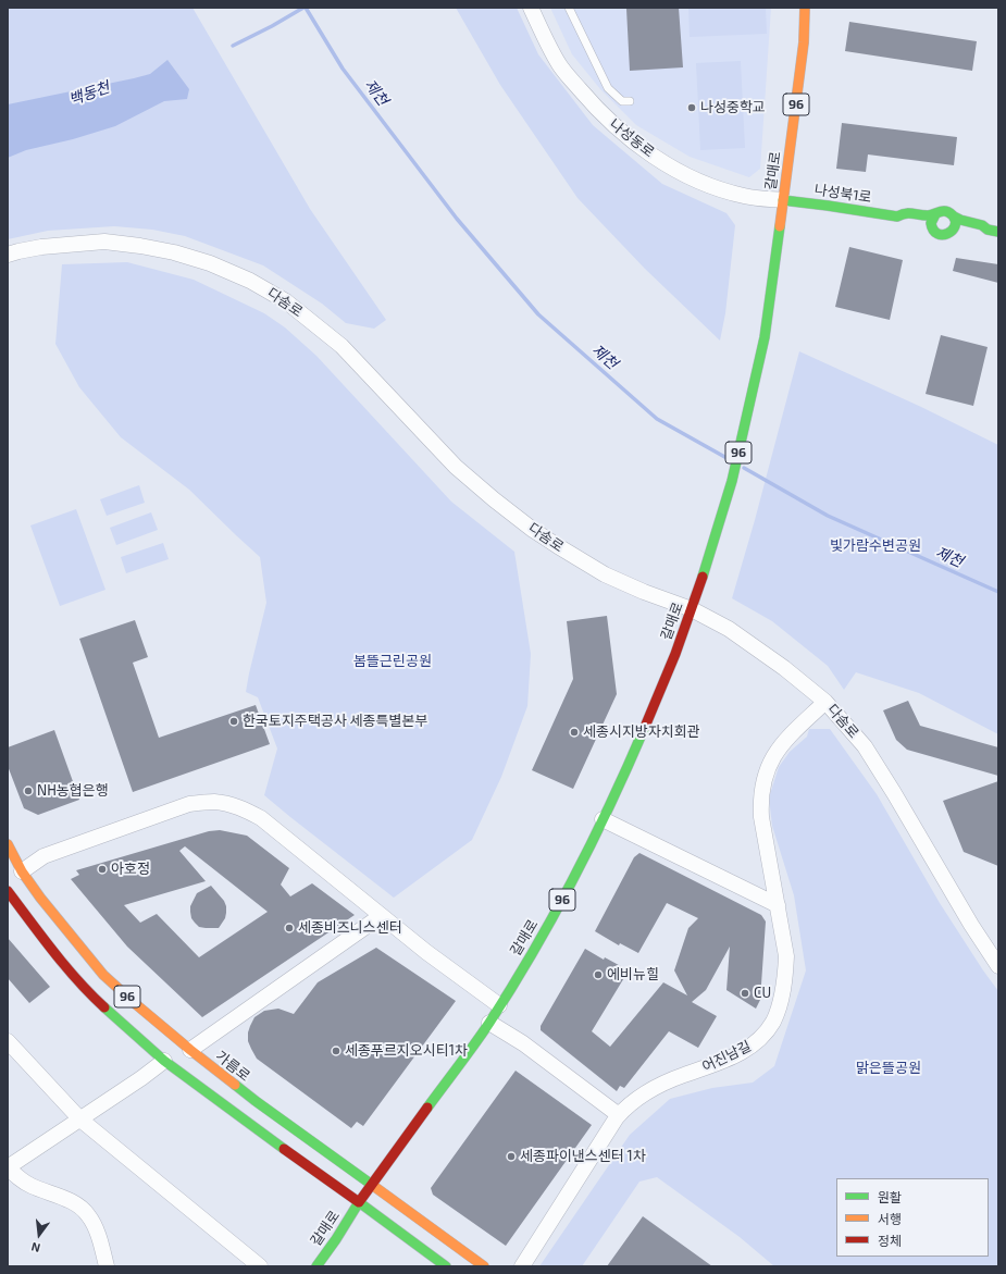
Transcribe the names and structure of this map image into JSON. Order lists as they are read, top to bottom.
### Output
{
  "streets": {
    "main road": [
      "96",
      "갈매로",
      "나성북1로",
      "가름로"
    ],
    "street": ["나성동로", "다솜로", "어진남길"]
  },
  "crossings": [
    ["96", "갈매로"],
    ["나성동로", "갈매로"],
    ["나성동로", "나성북1로"],
    ["갈매로", "나성북1로"],
    ["갈매로", "다솜로"],
    ["갈매로", "가름로"],
    ["다솜로", "어진남길"]
  ],
  "water": ["제천", "백동천"],
  "parks": ["빛가람수변공원", "봄뜰근린공원", "맑은뜰공원"],
  "places": [
    "나성중학교",
    "한국토지주택공사 세종특별본부",
    "세종시지방자치회관",
    "NH농협은행",
    "아호정",
    "세종비즈니스센터",
    "에비뉴힐",
    "CU",
    "세종푸르지오시티1차",
    "세종파이낸스센터 1차"
  ],
  "legend": ["원활", "서행", "정체"],
  "north": "bottom"
}
